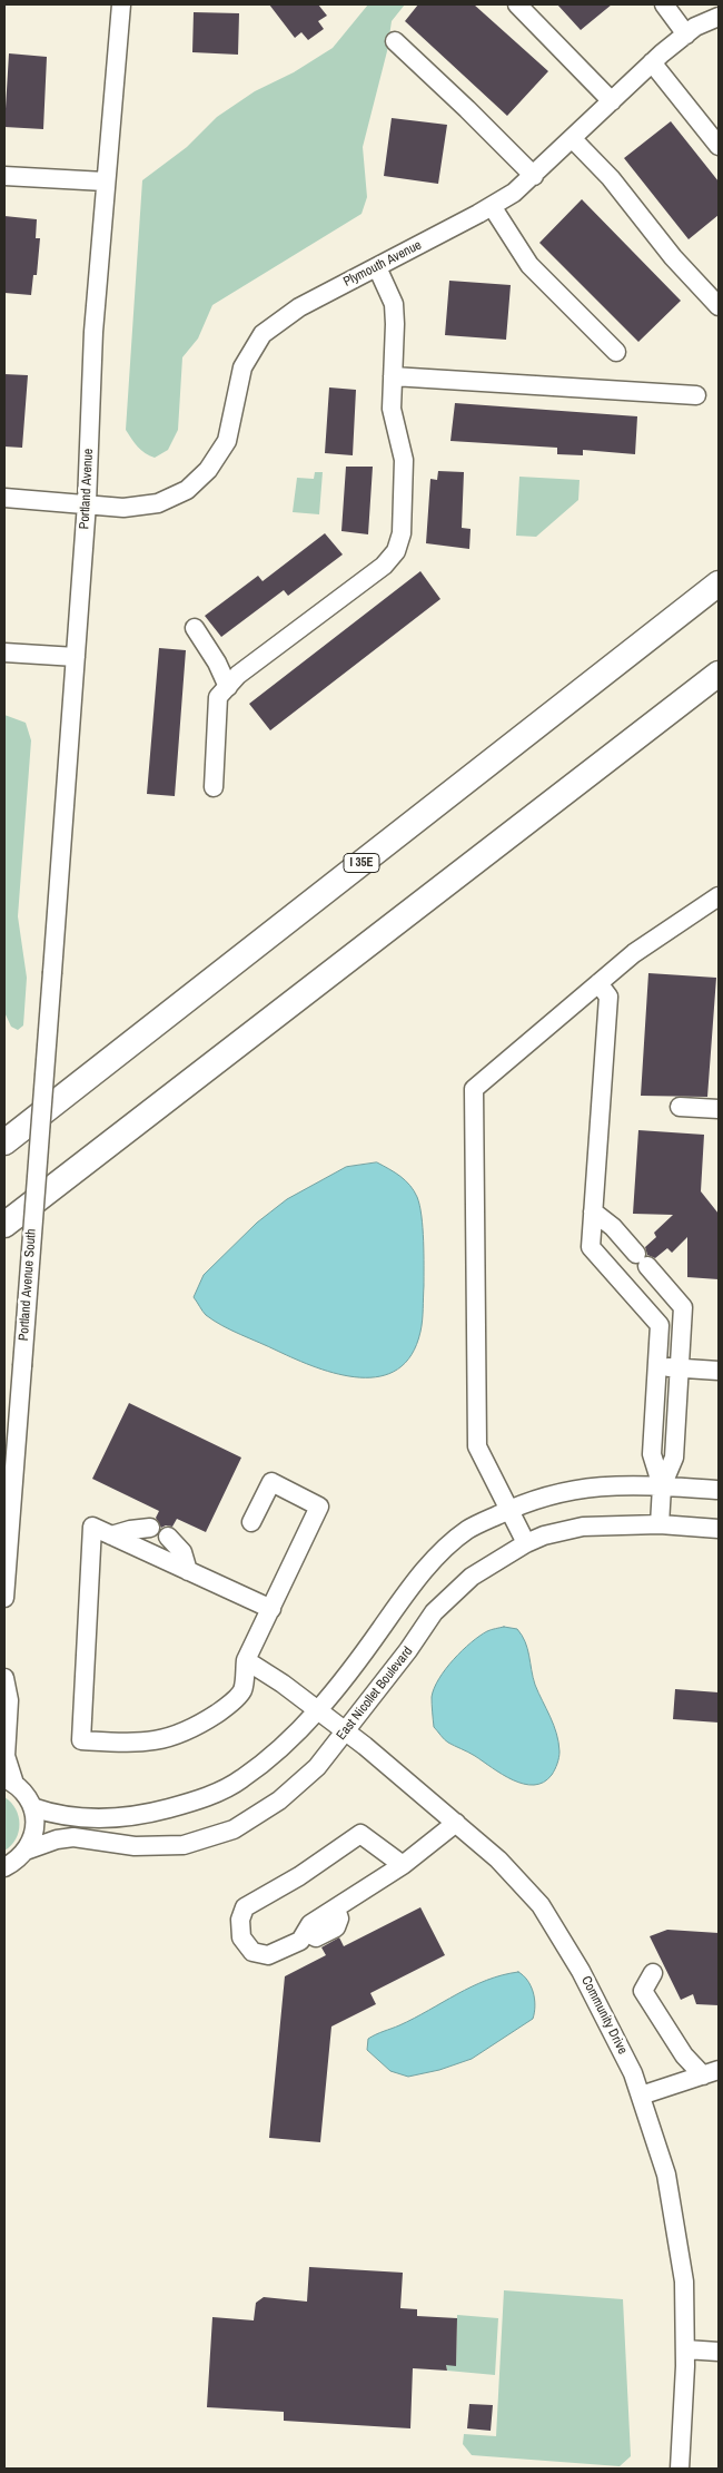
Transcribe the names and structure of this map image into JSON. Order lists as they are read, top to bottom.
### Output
{
  "streets": {
    "highway": ["I 35E"],
    "street": [
      "Plymouth Avenue",
      "Portland Avenue",
      "Portland Avenue South",
      "East Nicollet Boulevard",
      "Community Drive"
    ]
  },
  "crossings": [
    ["Plymouth Avenue", "Portland Avenue"],
    ["Portland Avenue", "Portland Avenue South"],
    ["East Nicollet Boulevard", "Community Drive"]
  ]
}
